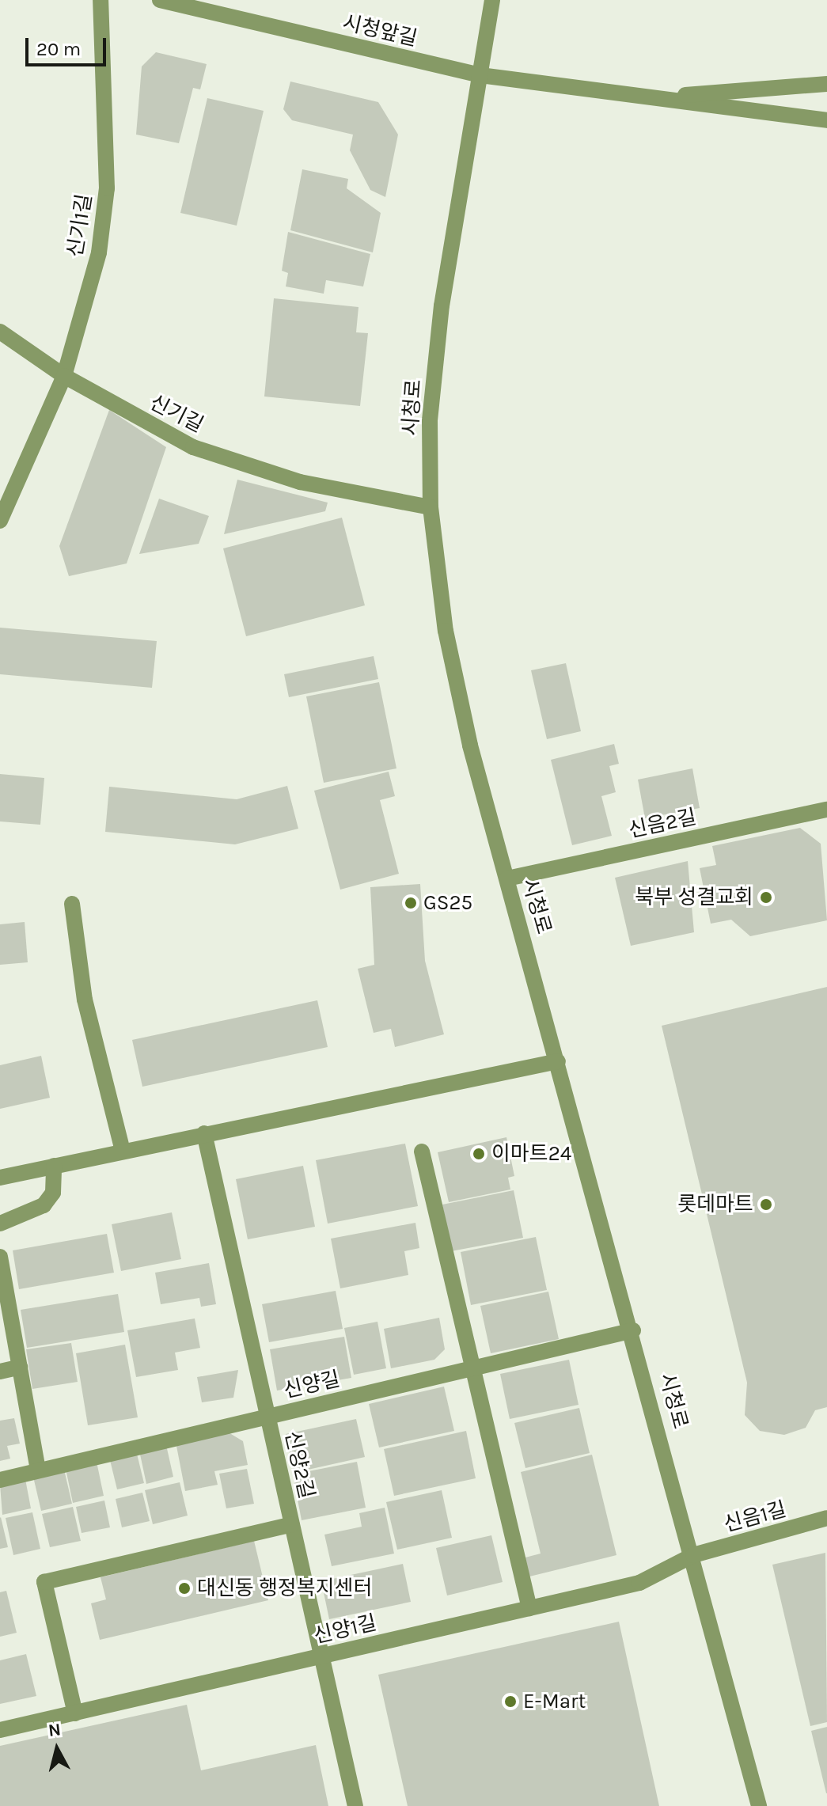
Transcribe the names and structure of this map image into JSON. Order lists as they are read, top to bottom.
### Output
{
  "streets": {
    "street": [
      "시청앞길",
      "신기1길",
      "시청로",
      "신기길",
      "신음2길",
      "신양길",
      "신양2길",
      "신음1길",
      "신양1길"
    ]
  },
  "crossings": [
    ["시청앞길", "시청로"],
    ["신기1길", "신기길"],
    ["시청로", "신기길"],
    ["시청로", "신음2길"],
    ["시청로", "신양길"],
    ["시청로", "신음1길"],
    ["시청로", "신양1길"],
    ["신양길", "신양2길"],
    ["신양2길", "신양1길"],
    ["신음1길", "신양1길"]
  ],
  "places": [
    "북부 성결교회",
    "GS25",
    "이마트24",
    "롯데마트",
    "대신동 행정복지센터",
    "E-Mart"
  ],
  "scale_bar": "20 m",
  "north": "top"
}
